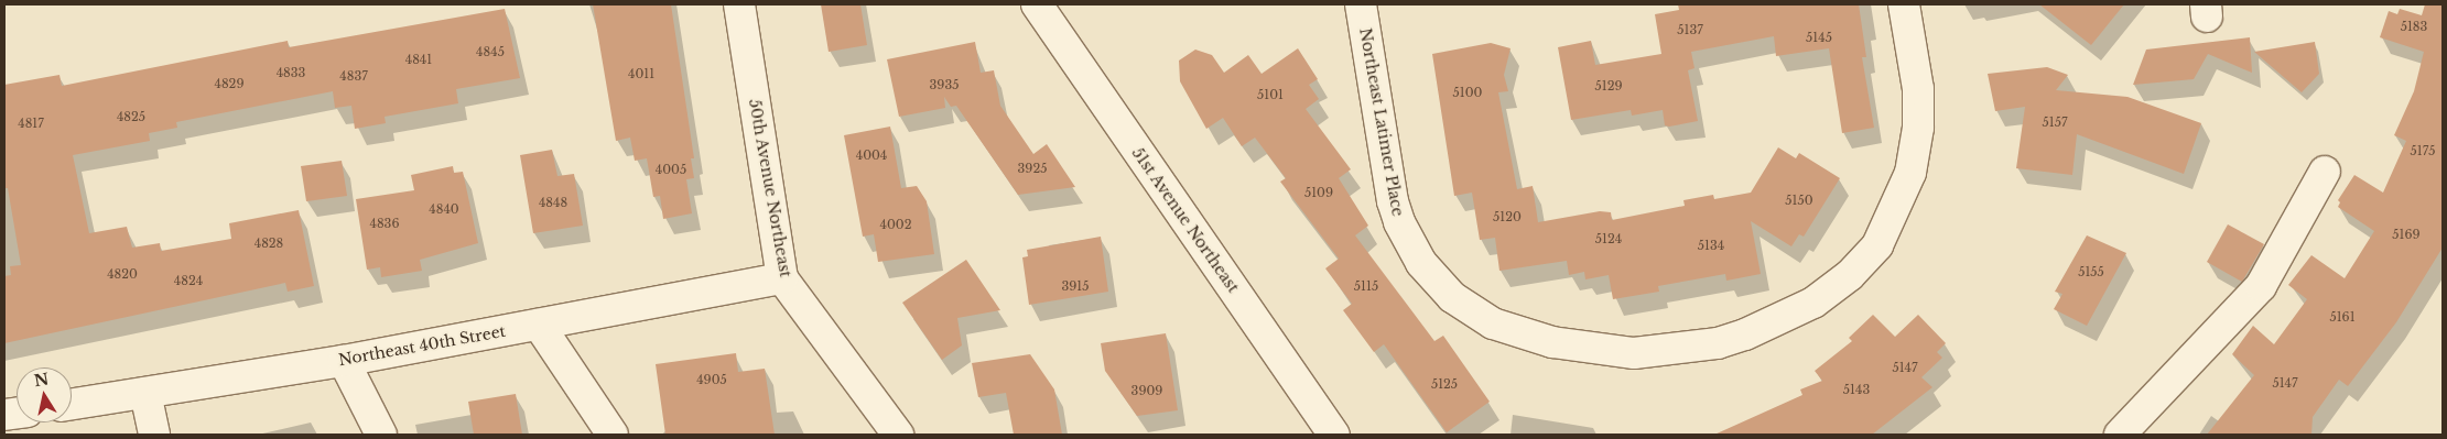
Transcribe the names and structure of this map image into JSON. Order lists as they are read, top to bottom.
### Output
{
  "streets": {
    "street": [
      "Northeast Latimer Place",
      "50th Avenue Northeast",
      "51st Avenue Northeast",
      "Northeast 40th Street"
    ]
  },
  "crossings": [
    ["50th Avenue Northeast", "Northeast 40th Street"]
  ],
  "house_numbers": [
    "5183",
    "5137",
    "5145",
    "4845",
    "4841",
    "4833",
    "4011",
    "4837",
    "4829",
    "3935",
    "5129",
    "5100",
    "5101",
    "4825",
    "5157",
    "4817",
    "5175",
    "4004",
    "3925",
    "4005",
    "5109",
    "5150",
    "4848",
    "4840",
    "5120",
    "4836",
    "4002",
    "5169",
    "5124",
    "4828",
    "5134",
    "5155",
    "4820",
    "4824",
    "3915",
    "5115",
    "5161",
    "5147",
    "4905",
    "5147",
    "5125",
    "5143",
    "3909"
  ],
  "north": "top"
}
